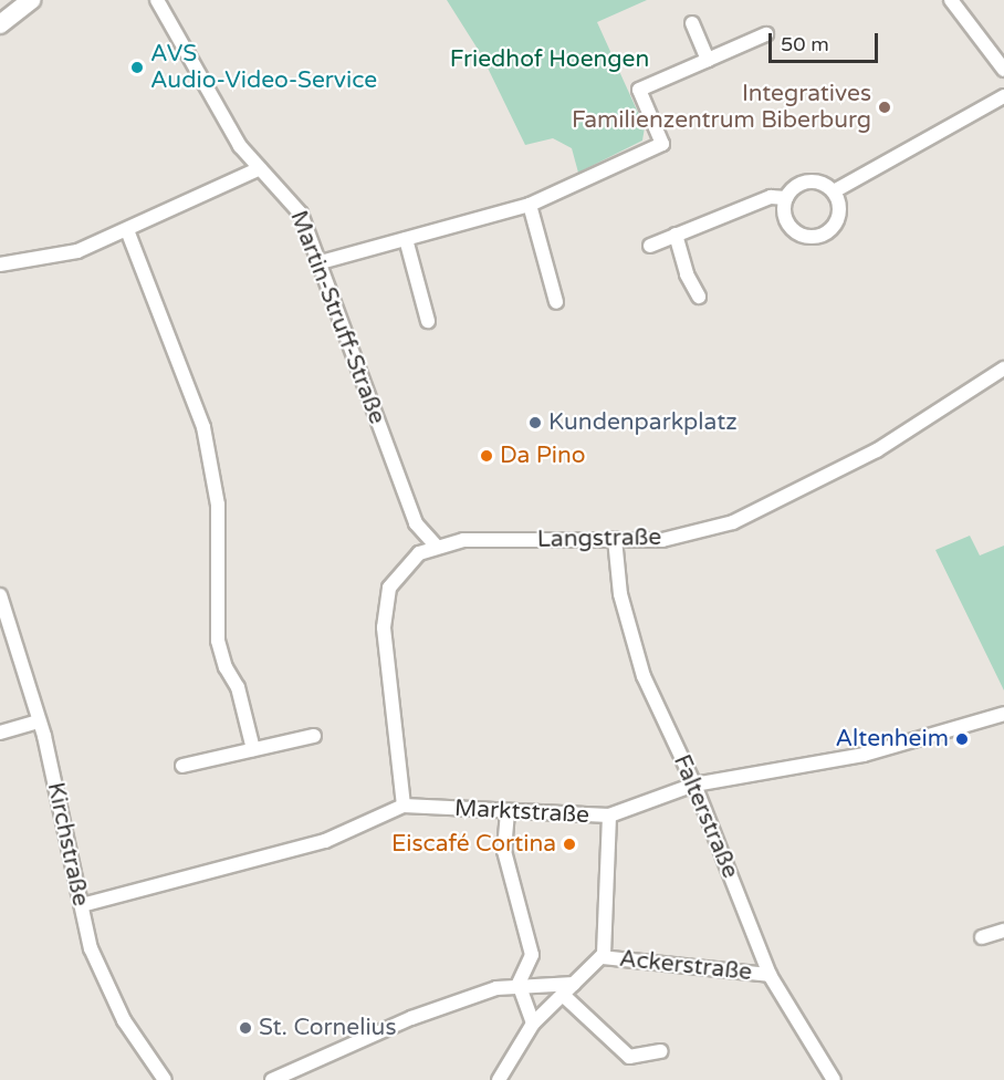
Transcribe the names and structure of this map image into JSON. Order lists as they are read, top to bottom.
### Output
{
  "streets": {
    "street": [
      "Martin-Struff-Straße",
      "Langstraße",
      "Marktstraße",
      "Falterstraße",
      "Kirchstraße",
      "Ackerstraße"
    ]
  },
  "crossings": [
    ["Martin-Struff-Straße", "Langstraße"],
    ["Langstraße", "Marktstraße"],
    ["Langstraße", "Falterstraße"],
    ["Marktstraße", "Falterstraße"],
    ["Marktstraße", "Kirchstraße"],
    ["Falterstraße", "Ackerstraße"]
  ],
  "parks": ["Friedhof Hoengen"],
  "places": [
    "AVS Audio-Video-Service",
    "Integratives Familienzentrum Biberburg",
    "Kundenparkplatz",
    "Da Pino",
    "Altenheim",
    "Eiscafé Cortina",
    "St. Cornelius"
  ],
  "scale_bar": "50 m"
}
